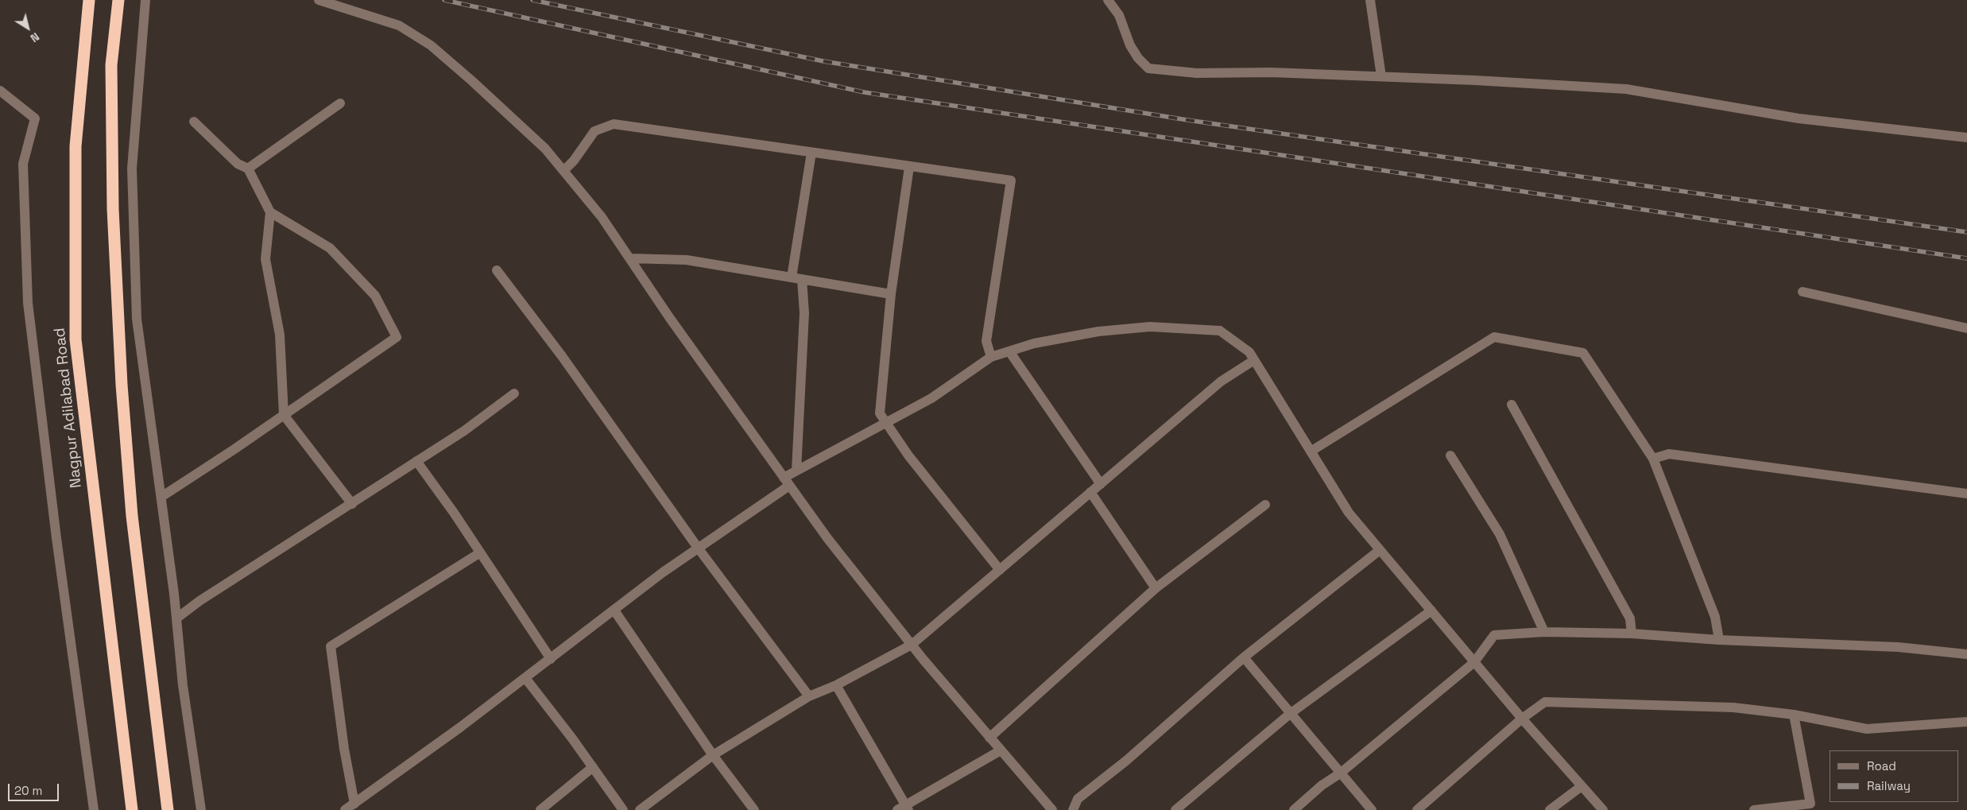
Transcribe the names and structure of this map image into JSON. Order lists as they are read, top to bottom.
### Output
{
  "streets": {
    "highway": ["Nagpur Adilabad Road"]
  },
  "legend": ["Road", "Railway"],
  "scale_bar": "20 m",
  "north": "bottom right"
}
